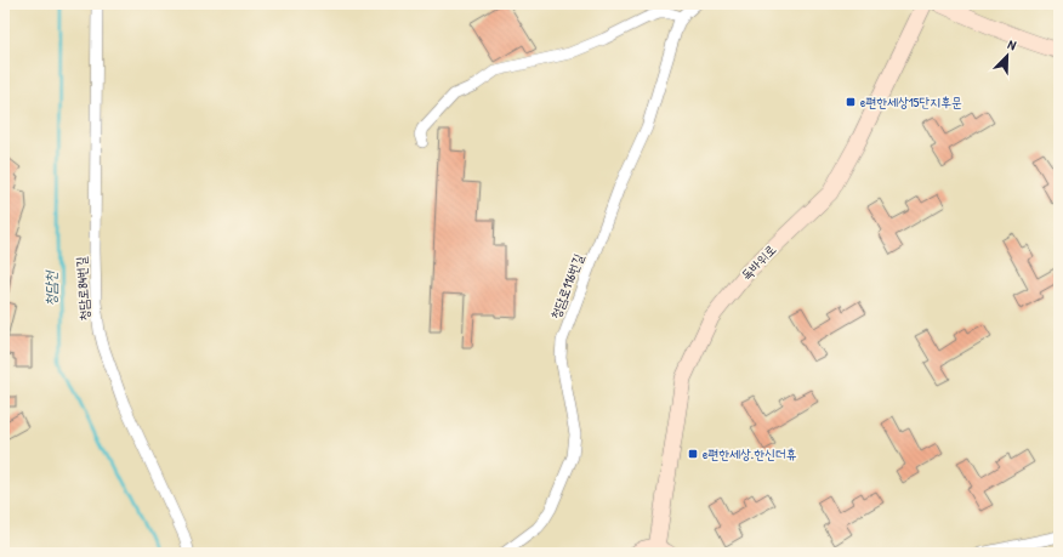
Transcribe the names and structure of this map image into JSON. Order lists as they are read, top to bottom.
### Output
{
  "streets": {
    "main road": ["독바위로"],
    "street": ["청담로116번길", "청담로84번길"]
  },
  "water": ["청담천"],
  "places": {
    "transit": ["e편한세상15단지후문", "e편한세상.한신더휴"]
  },
  "north": "top right"
}
